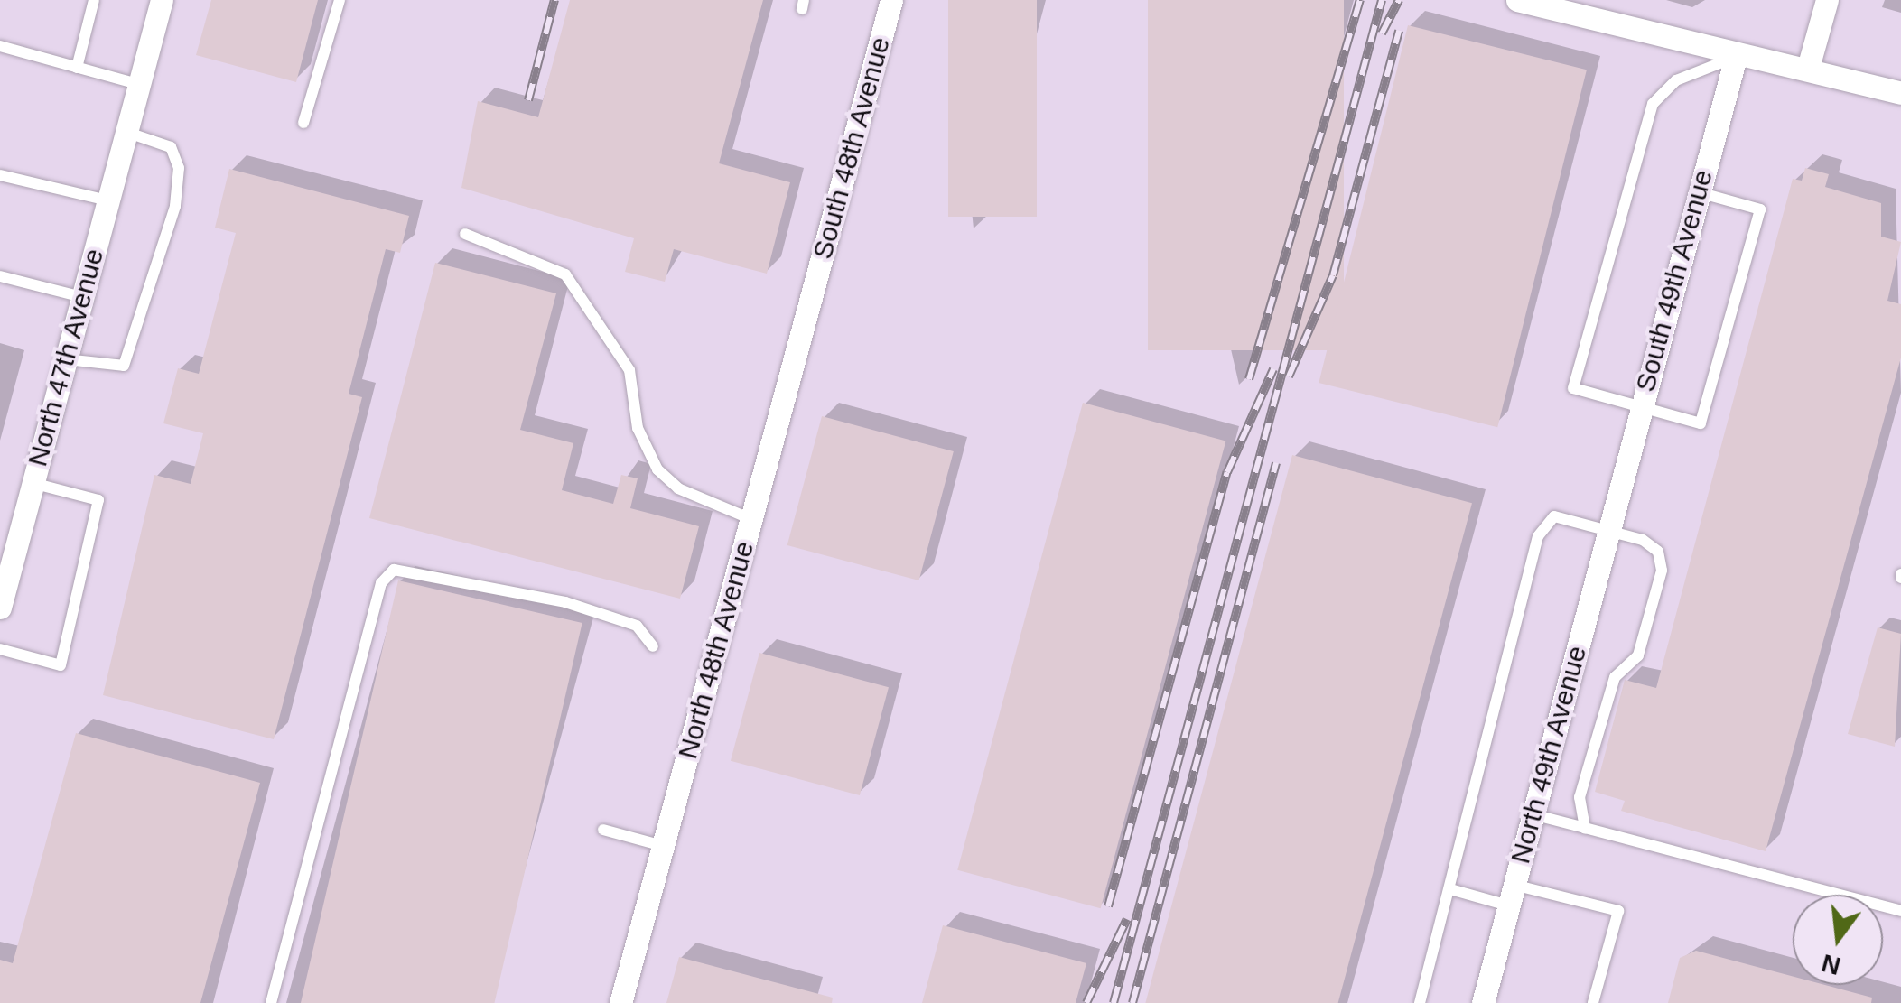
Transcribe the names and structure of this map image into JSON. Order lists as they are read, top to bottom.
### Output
{
  "streets": {
    "street": [
      "South 48th Avenue",
      "South 49th Avenue",
      "North 47th Avenue",
      "North 48th Avenue",
      "North 49th Avenue"
    ]
  },
  "crossings": [
    ["South 48th Avenue", "North 48th Avenue"],
    ["South 49th Avenue", "North 49th Avenue"]
  ],
  "north": "bottom"
}
